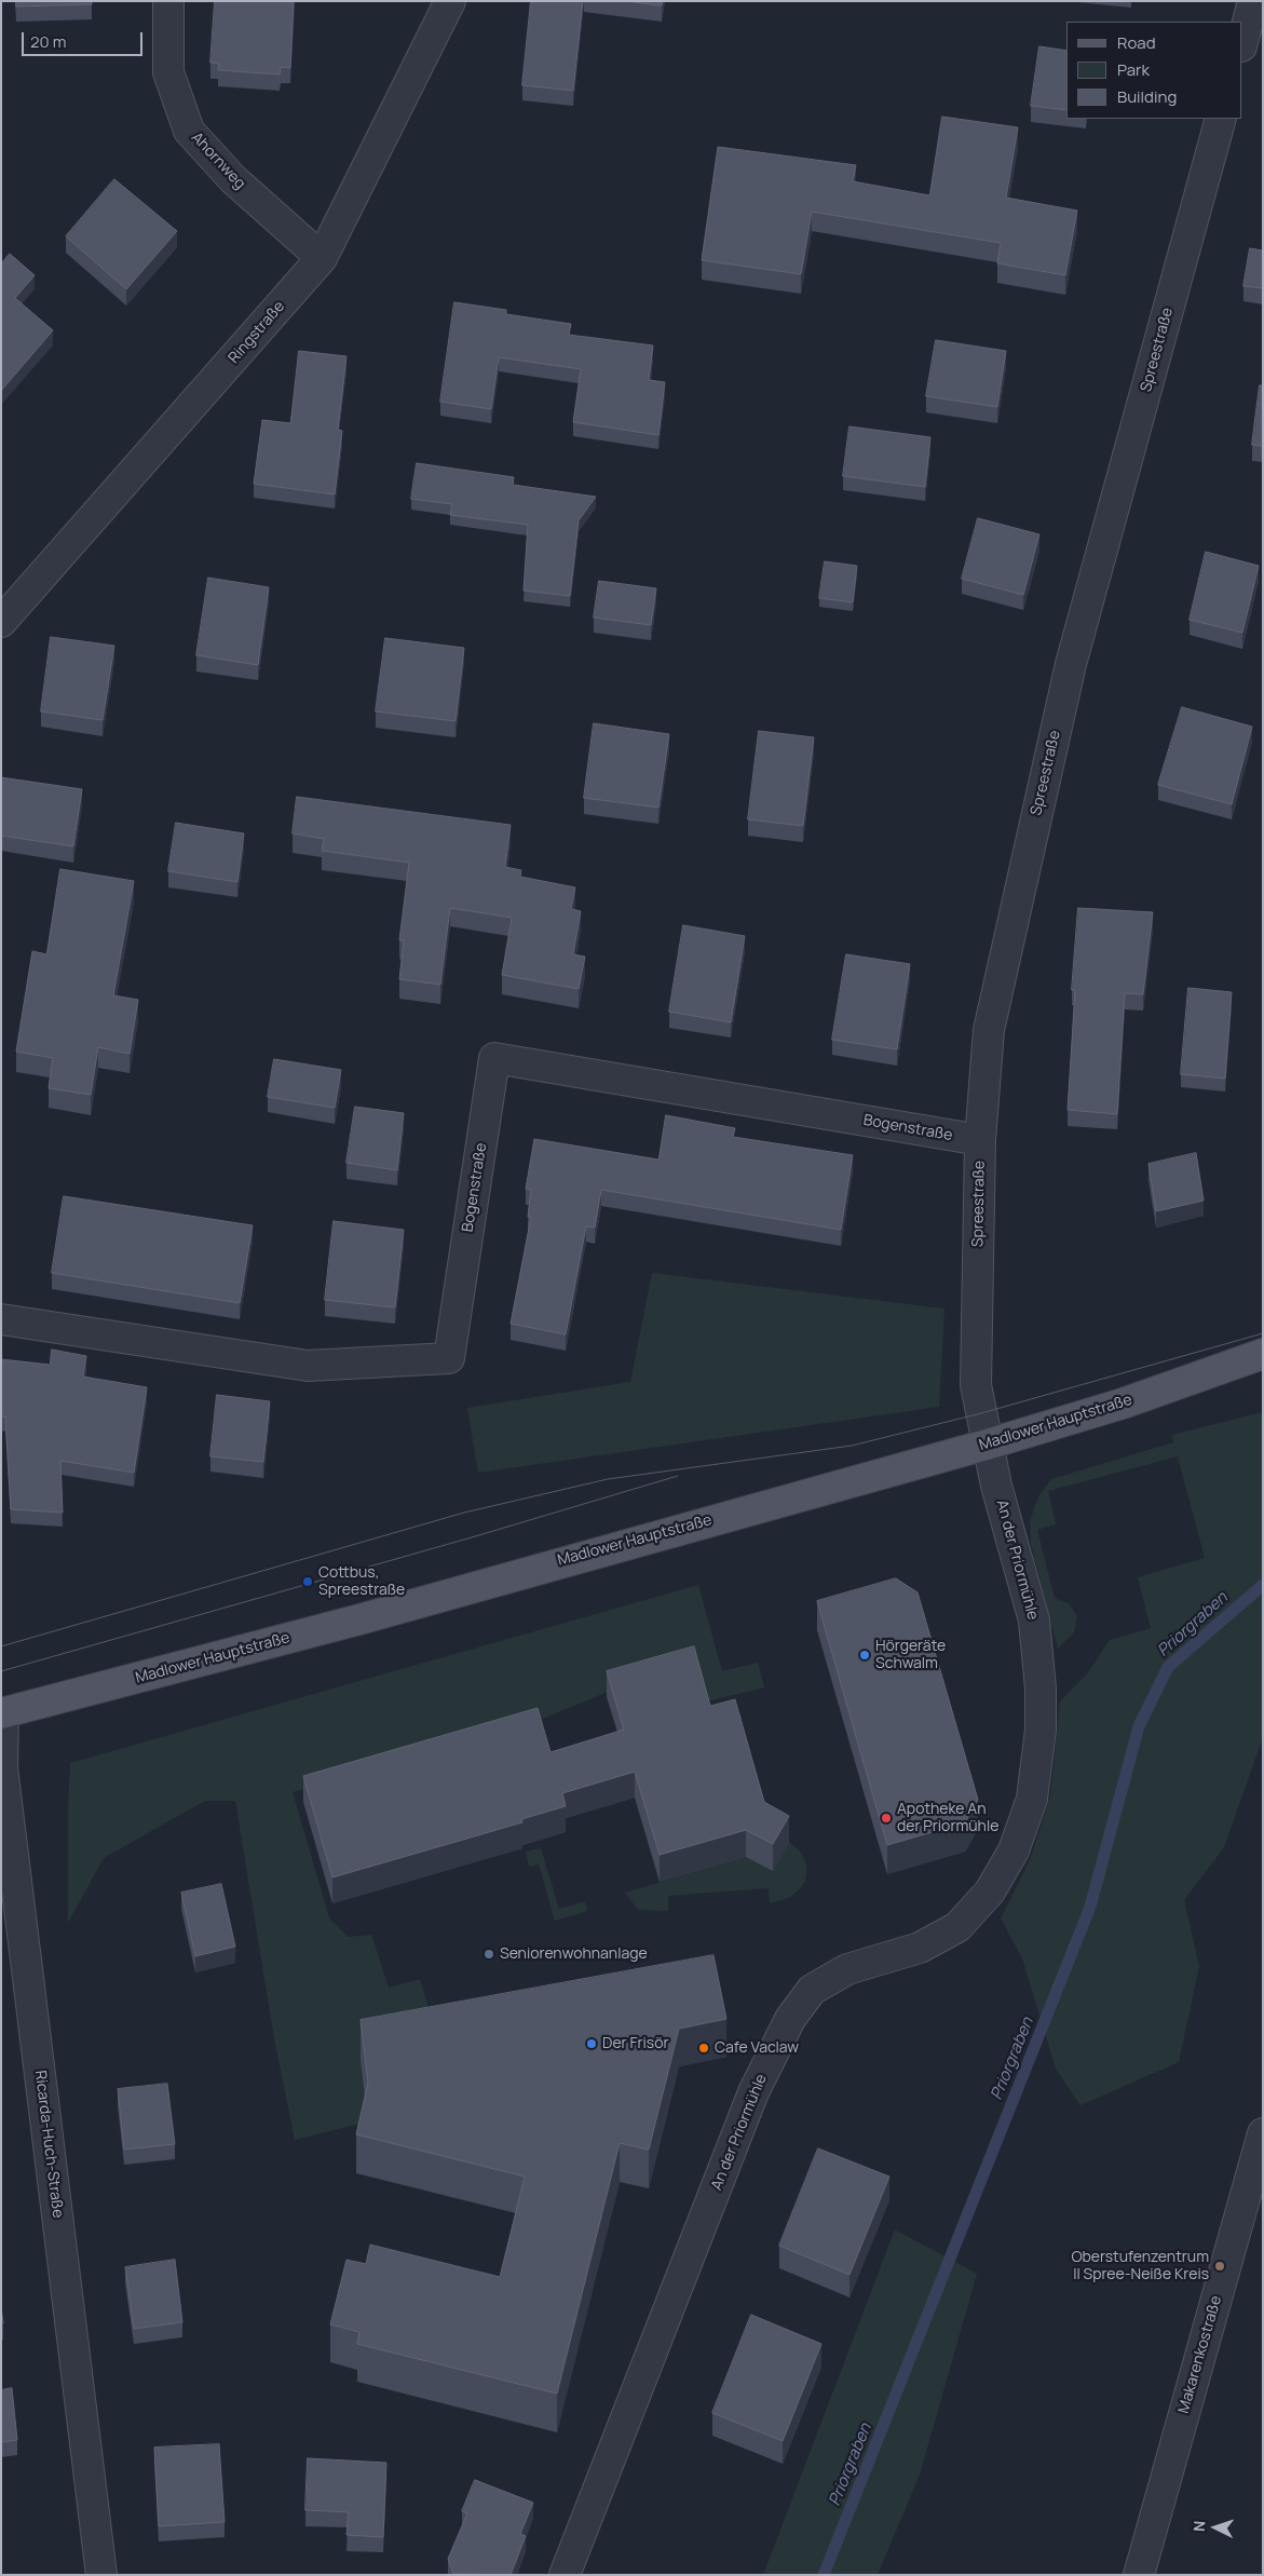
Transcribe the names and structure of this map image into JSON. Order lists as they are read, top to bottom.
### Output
{
  "streets": {
    "main road": ["Madlower Hauptstraße"],
    "street": [
      "Ahornweg",
      "Ringstraße",
      "Spreestraße",
      "Bogenstraße",
      "An der Priormühle",
      "Ricarda-Huch-Straße",
      "Makarenkostraße"
    ]
  },
  "crossings": [
    ["Ahornweg", "Ringstraße"],
    ["Spreestraße", "Bogenstraße"],
    ["Spreestraße", "Madlower Hauptstraße"],
    ["Spreestraße", "An der Priormühle"],
    ["Madlower Hauptstraße", "An der Priormühle"],
    ["Madlower Hauptstraße", "Ricarda-Huch-Straße"]
  ],
  "water": ["Priorgraben"],
  "places": [
    "Cottbus, Spreestraße",
    "Hörgeräte Schwalm",
    "Apotheke An der Priormühle",
    "Seniorenwohnanlage",
    "Der Frisör",
    "Cafe Vaclaw",
    "Oberstufenzentrum II Spree-Neiße Kreis"
  ],
  "legend": ["Road", "Park", "Building"],
  "scale_bar": "20 m",
  "north": "left"
}
